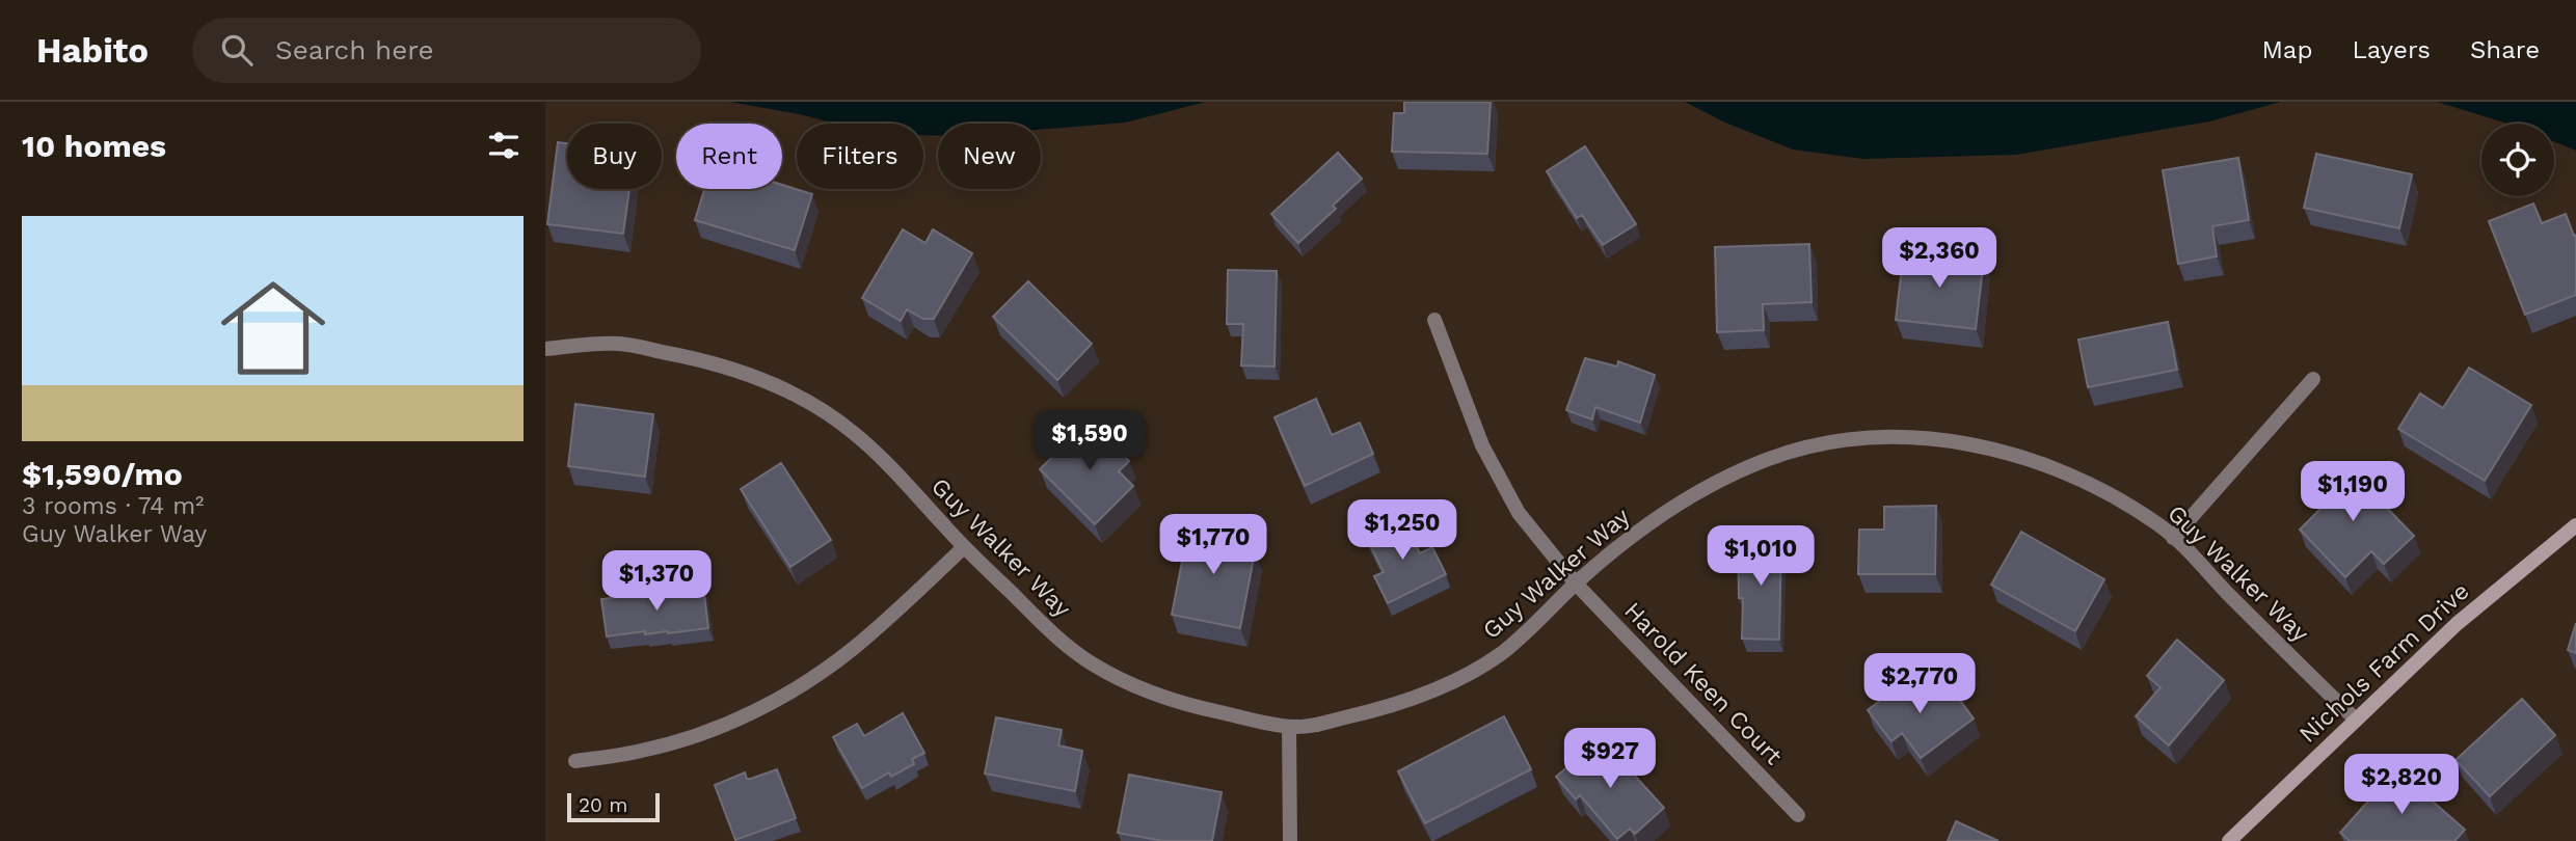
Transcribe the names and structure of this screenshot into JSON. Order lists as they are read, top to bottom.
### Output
{
  "streets": {
    "street": ["Guy Walker Way", "Nichols Farm Drive", "Harold Keen Court"]
  },
  "crossings": [
    ["Guy Walker Way", "Nichols Farm Drive"],
    ["Guy Walker Way", "Harold Keen Court"]
  ],
  "scale_bar": "20 m",
  "page": {
    "header": "Habito",
    "search": "Search here",
    "nav": ["Map", "Layers", "Share"],
    "heading": "10 homes",
    "chip": [
      "Buy",
      "Rent",
      "Filters",
      "New"
    ],
    "list": [
      {
        "name": "$1,590/mo",
        "note": "3 rooms · 74 m² · Guy Walker Way"
      }
    ],
    "price": [
      "$2,360",
      "$1,590",
      "$1,190",
      "$1,250",
      "$1,770",
      "$1,010",
      "$1,370",
      "$2,770",
      "$927",
      "$2,820"
    ],
    "scale": "20 m"
  }
}
